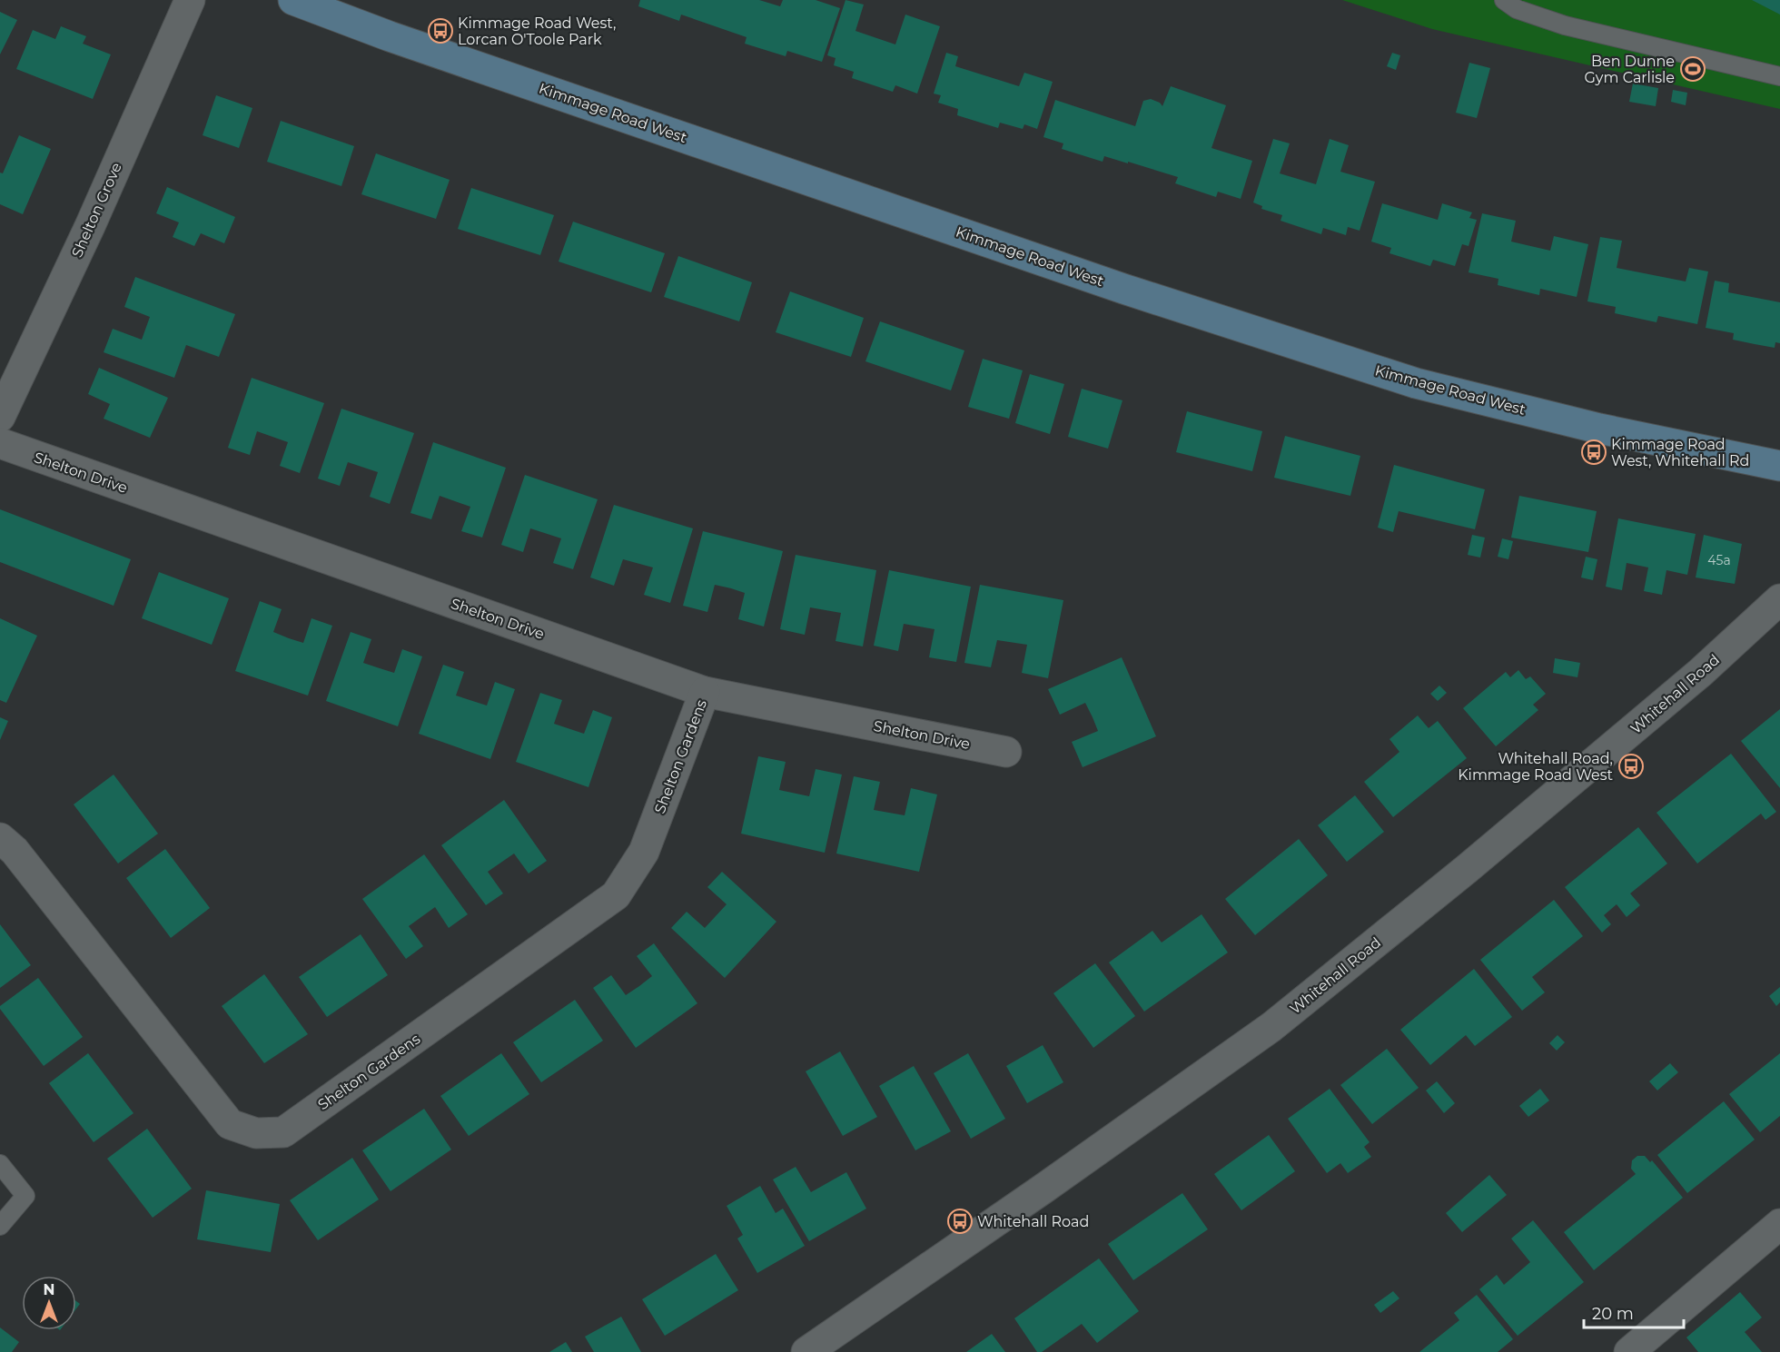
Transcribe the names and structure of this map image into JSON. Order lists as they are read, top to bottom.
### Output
{
  "streets": {
    "main road": ["Kimmage Road West"],
    "street": [
      "Shelton Grove",
      "Shelton Drive",
      "Whitehall Road",
      "Shelton Gardens"
    ]
  },
  "crossings": [
    ["Shelton Drive", "Shelton Gardens"]
  ],
  "places": {
    "bus stop": [
      "Kimmage Road West, Lorcan O'Toole Park",
      "Kimmage Road West, Whitehall Rd",
      "Whitehall Road, Kimmage Road West",
      "Whitehall Road"
    ],
    "sports": ["Ben Dunne Gym Carlisle"]
  },
  "house_numbers": ["45a"],
  "scale_bar": "20 m",
  "north": "top"
}
